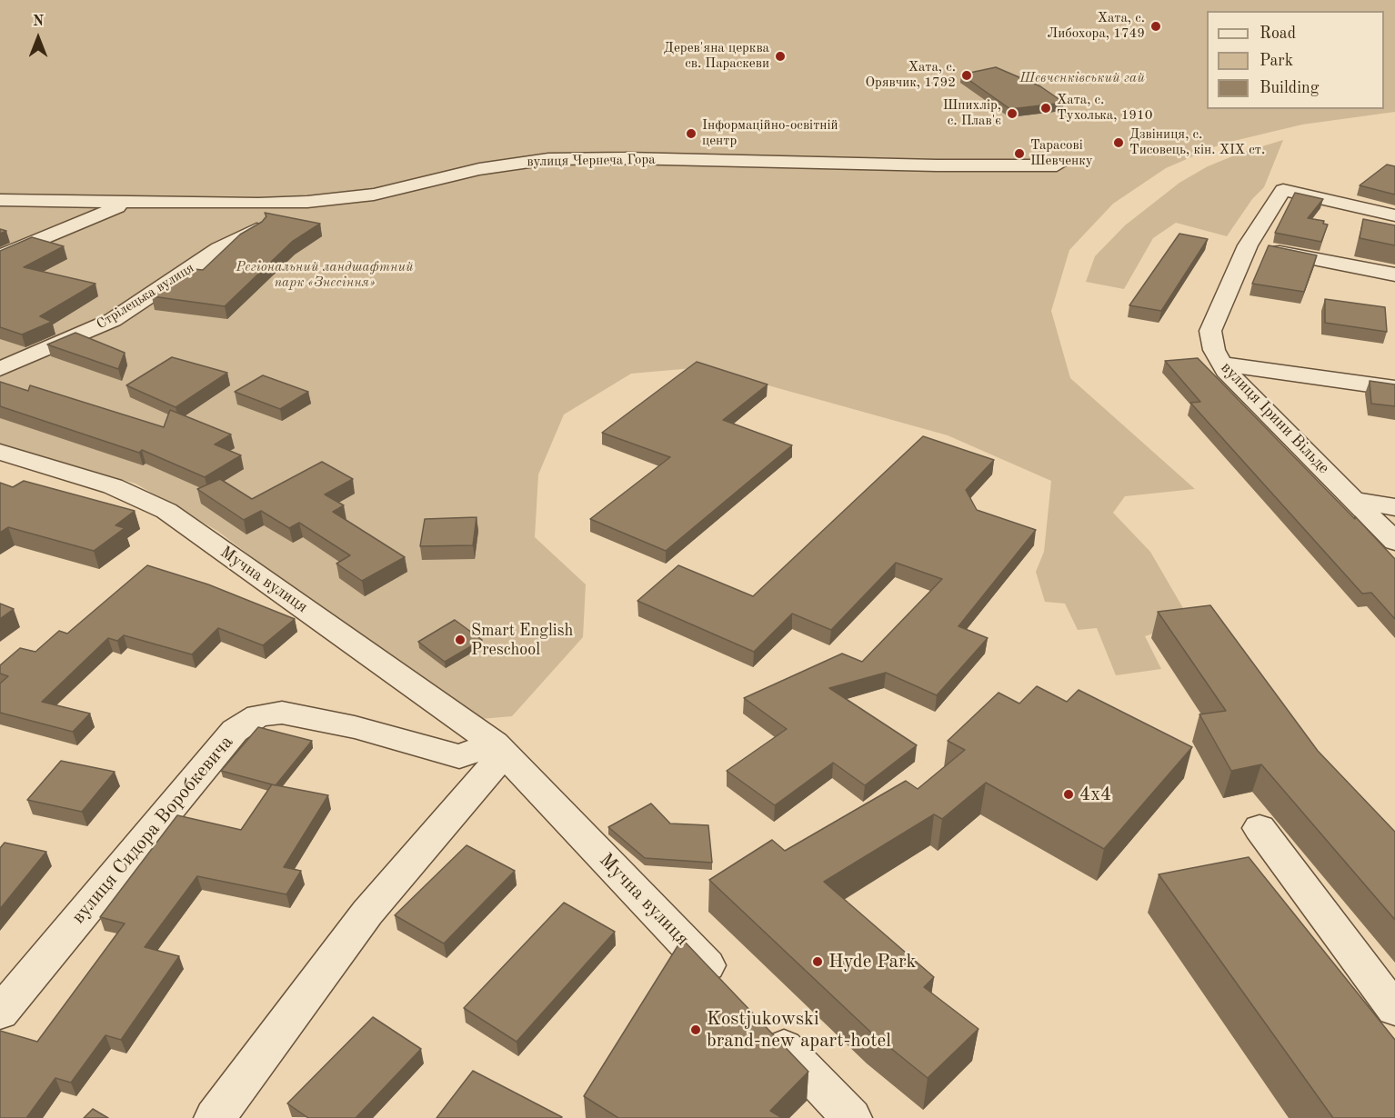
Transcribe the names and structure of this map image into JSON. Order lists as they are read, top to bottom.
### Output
{
  "streets": {
    "street": [
      "вулиця Чернеча Гора",
      "Стрілецька вулиця",
      "вулиця Ірини Вільде",
      "Мучна вулиця",
      "вулиця Сидора Воробкевича"
    ]
  },
  "crossings": [
    ["Мучна вулиця", "вулиця Сидора Воробкевича"]
  ],
  "parks": ["Шевченківський гай", "Регіональний ландшафтний парк «Знесіння»"],
  "places": [
    "Хата, с. Либохора, 1749",
    "Дерев'яна церква св. Параскеви",
    "Хата, с. Орявчик, 1792",
    "Хата, с. Тухолька, 1910",
    "Шпихлір, с. Плав'є",
    "Інформаційно-освітній центр",
    "Дзвіниця, с. Тисовець, кін. XIX ст.",
    "Тарасові Шевченку",
    "Smart English Preschool",
    "4х4",
    "Hyde Park",
    "Kostjukowski brand-new apart-hotel"
  ],
  "legend": ["Road", "Park", "Building"],
  "north": "top"
}
